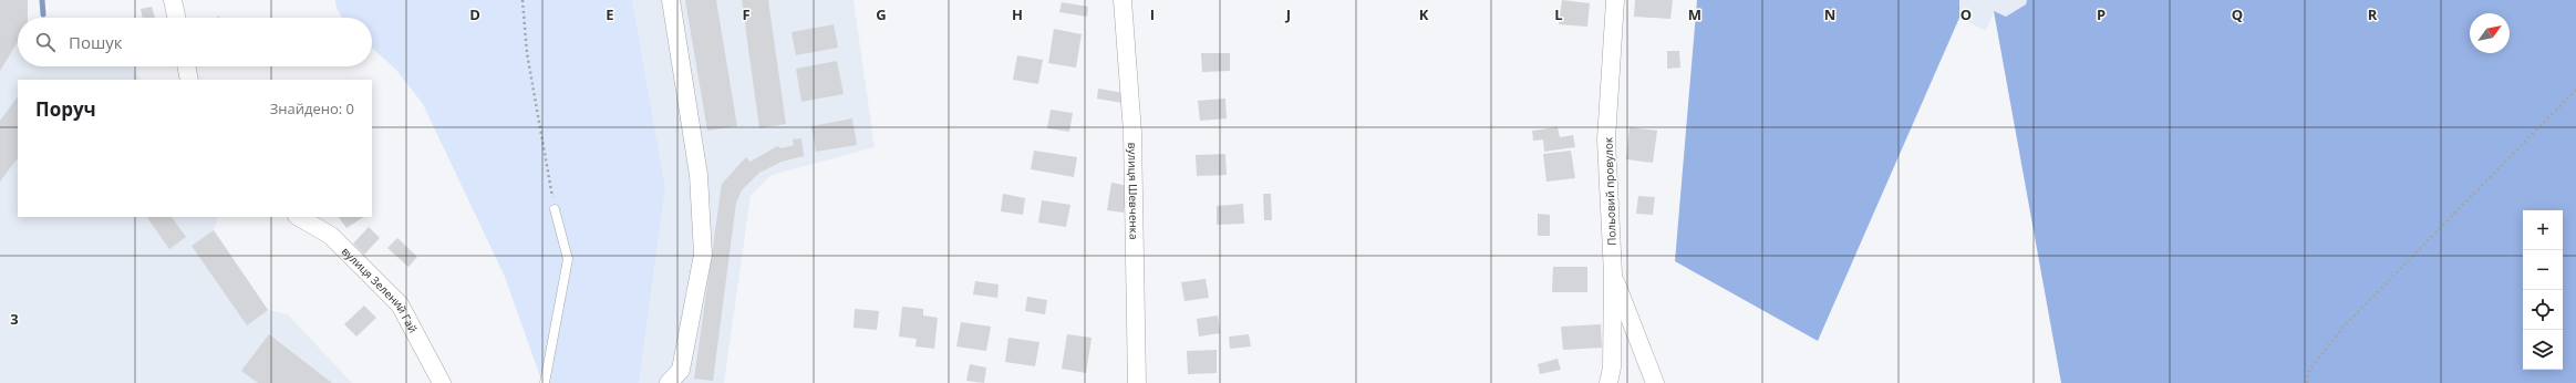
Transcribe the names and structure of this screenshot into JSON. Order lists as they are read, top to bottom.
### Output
{
  "streets": {
    "street": ["вулиця Шевченка", "Польовий провулок", "вулиця Зелений Гай"]
  },
  "north": "top right",
  "page": {
    "search": "Пошук",
    "heading": ["Поруч", "Знайдено: 0"],
    "map_buttons": ["+", "−"]
  },
  "grid": {
    "columns": [
      "D",
      "E",
      "F",
      "G",
      "H",
      "I",
      "J",
      "K",
      "L",
      "M",
      "N",
      "O",
      "P",
      "Q",
      "R"
    ],
    "rows": ["3"]
  }
}
